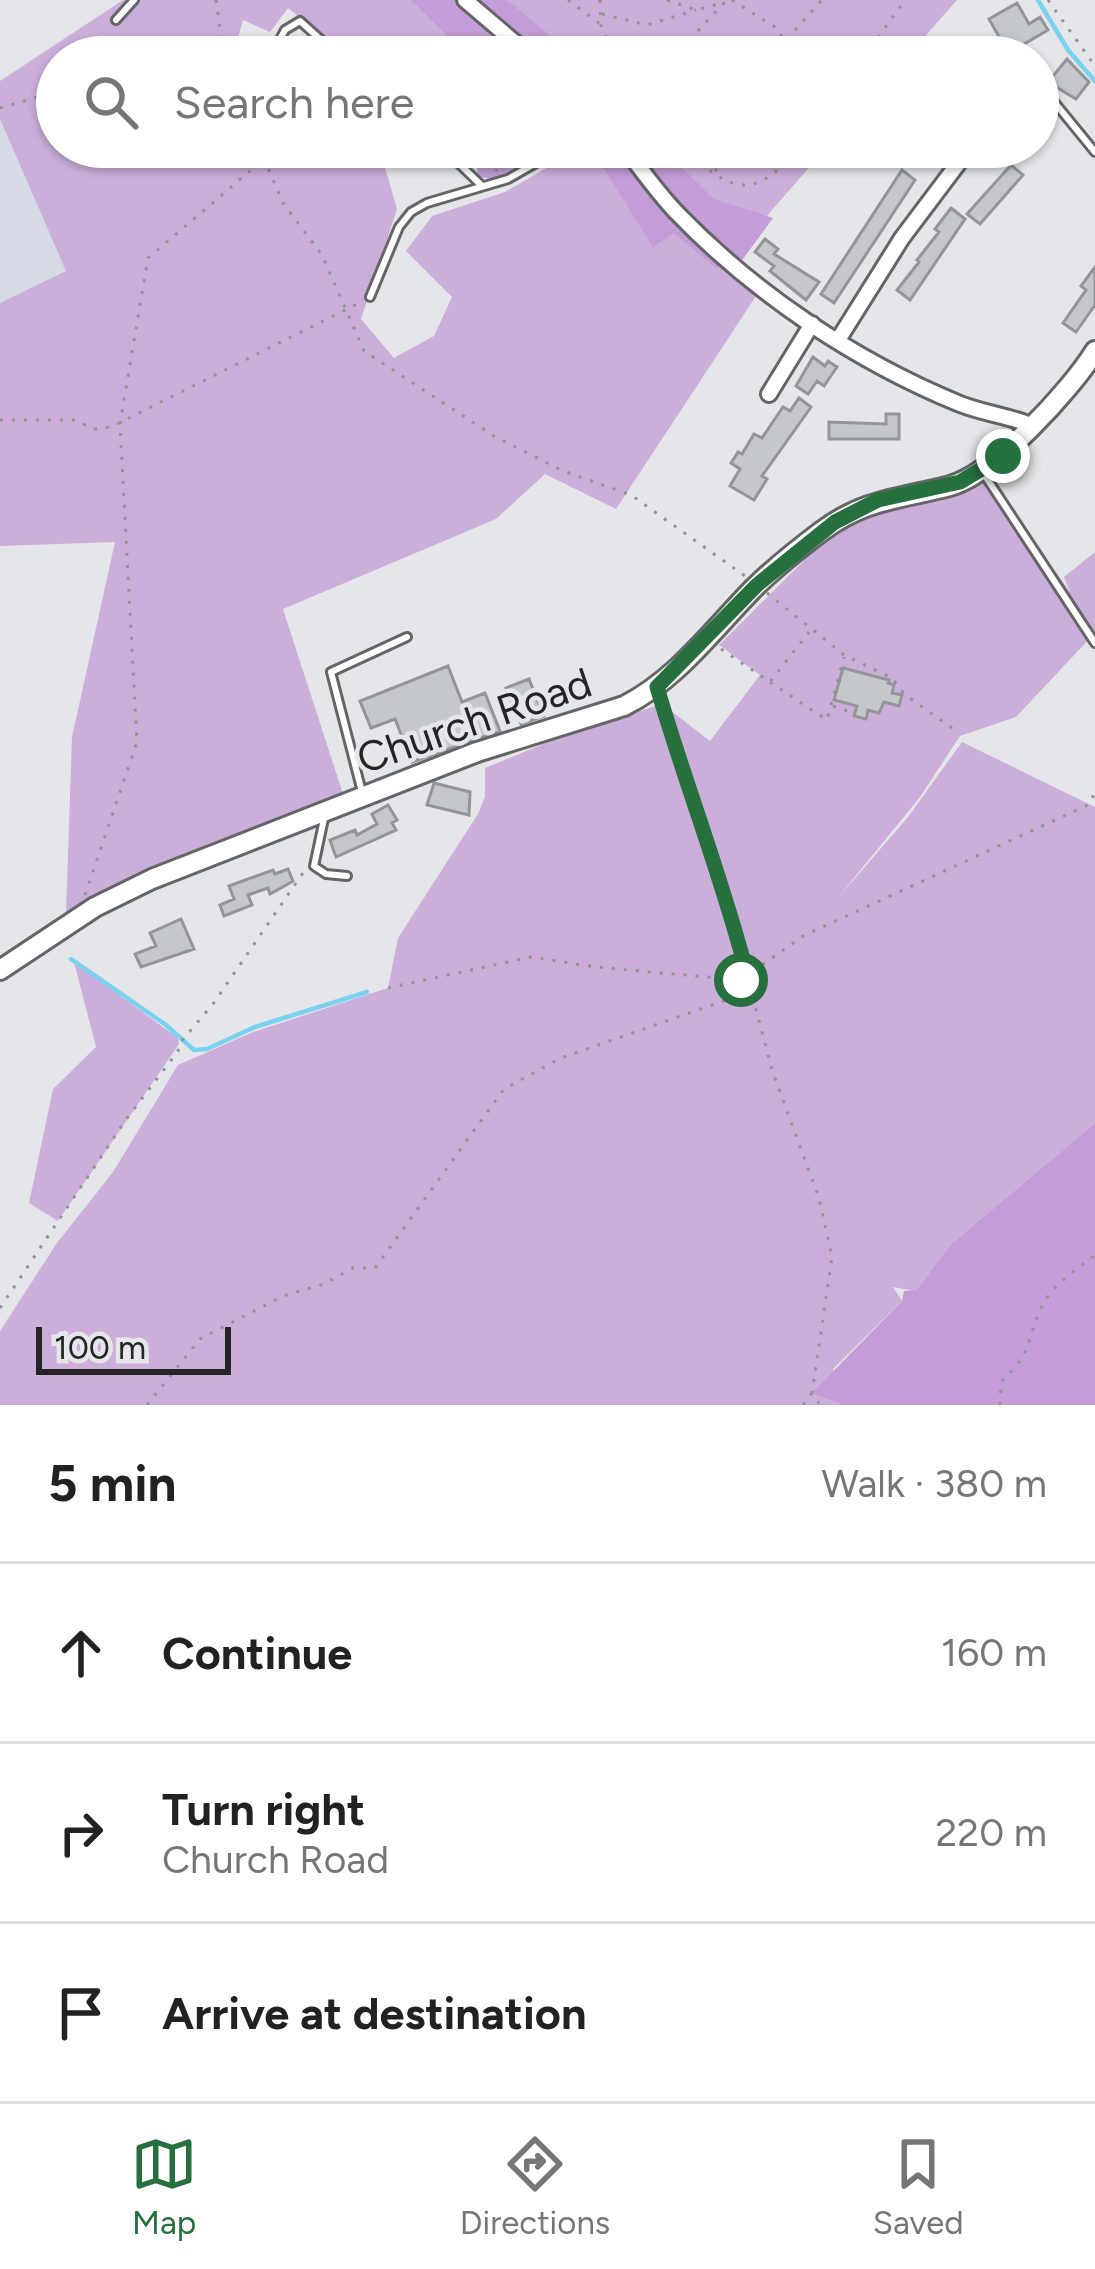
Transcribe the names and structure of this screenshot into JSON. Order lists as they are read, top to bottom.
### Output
{
  "streets": {
    "street": ["Church Road"]
  },
  "scale_bar": "100 m",
  "page": {
    "search": "Search here",
    "scale": "100 m",
    "heading": ["5 min", "Walk · 380 m"],
    "list": [
      ["Continue", "160 m"],
      ["Turn right", "Church Road", "220 m"],
      "Arrive at destination"
    ],
    "nav": ["Map", "Directions", "Saved"]
  }
}
